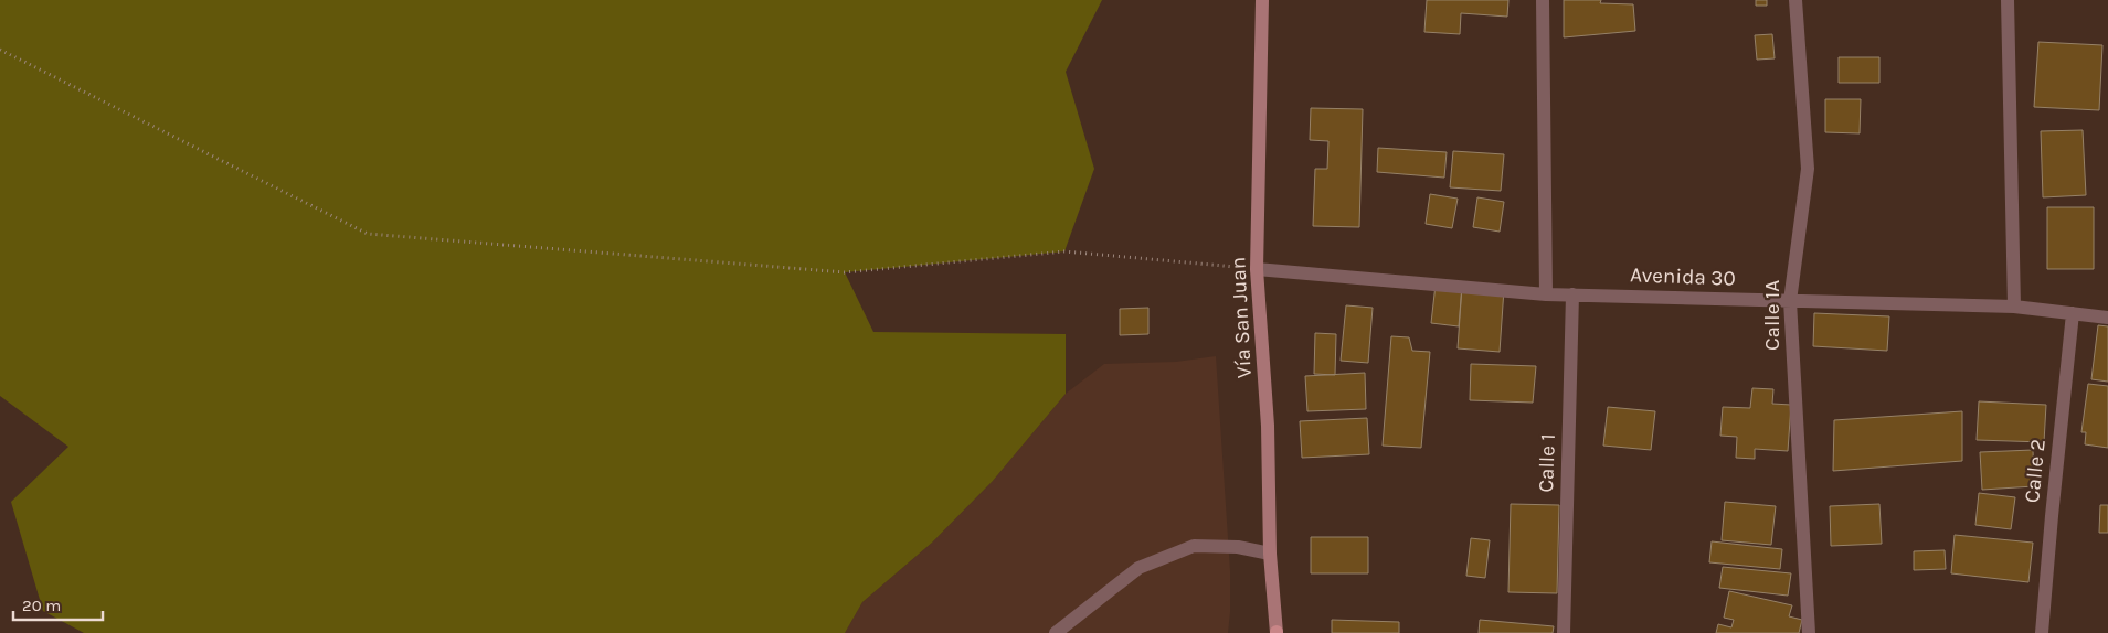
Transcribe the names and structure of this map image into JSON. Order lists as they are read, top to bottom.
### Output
{
  "streets": {
    "street": [
      "Avenida 30",
      "Calle 1A",
      "Vía San Juan",
      "Calle 1",
      "Calle 2"
    ]
  },
  "crossings": [
    ["Avenida 30", "Calle 1A"],
    ["Avenida 30", "Vía San Juan"],
    ["Avenida 30", "Calle 1"],
    ["Avenida 30", "Calle 2"]
  ],
  "scale_bar": "20 m"
}
